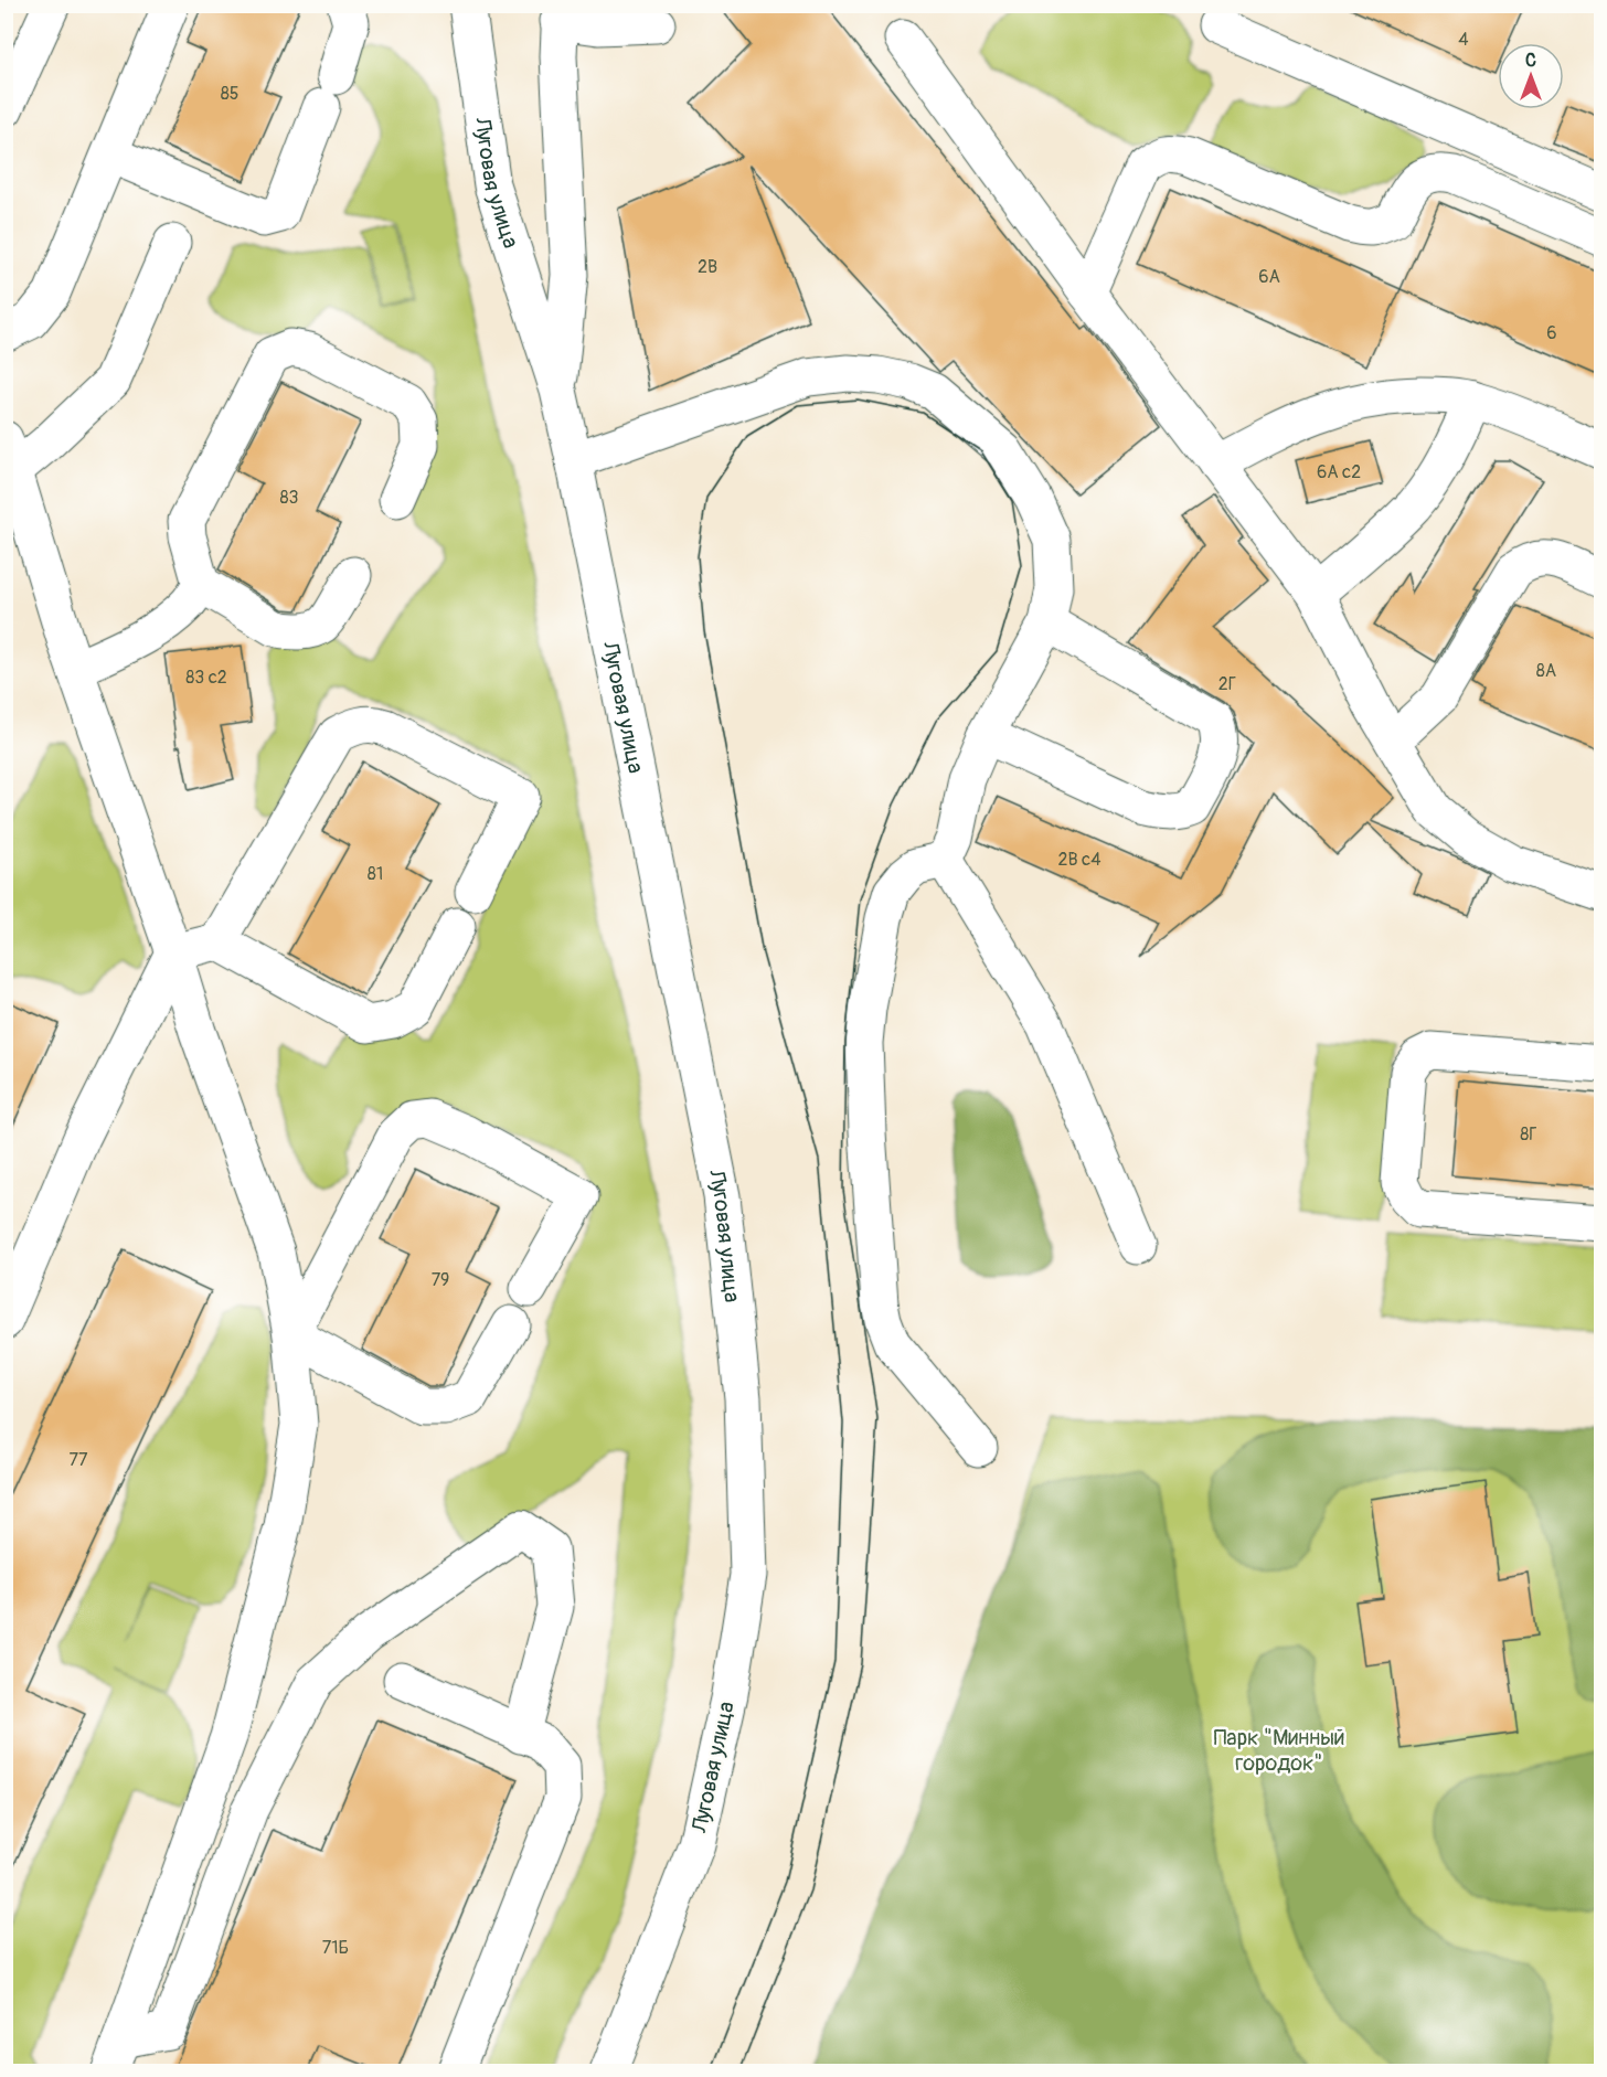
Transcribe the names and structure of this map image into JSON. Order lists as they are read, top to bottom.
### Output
{
  "streets": {
    "main road": ["Луговая улица"]
  },
  "parks": ["Парк \"Минный городок\""],
  "house_numbers": [
    "4",
    "85",
    "2В",
    "6А",
    "6",
    "6А с2",
    "83",
    "8А",
    "83 с2",
    "2Г",
    "2В с4",
    "81",
    "8Г",
    "79",
    "77",
    "71Б"
  ],
  "north": "top"
}
